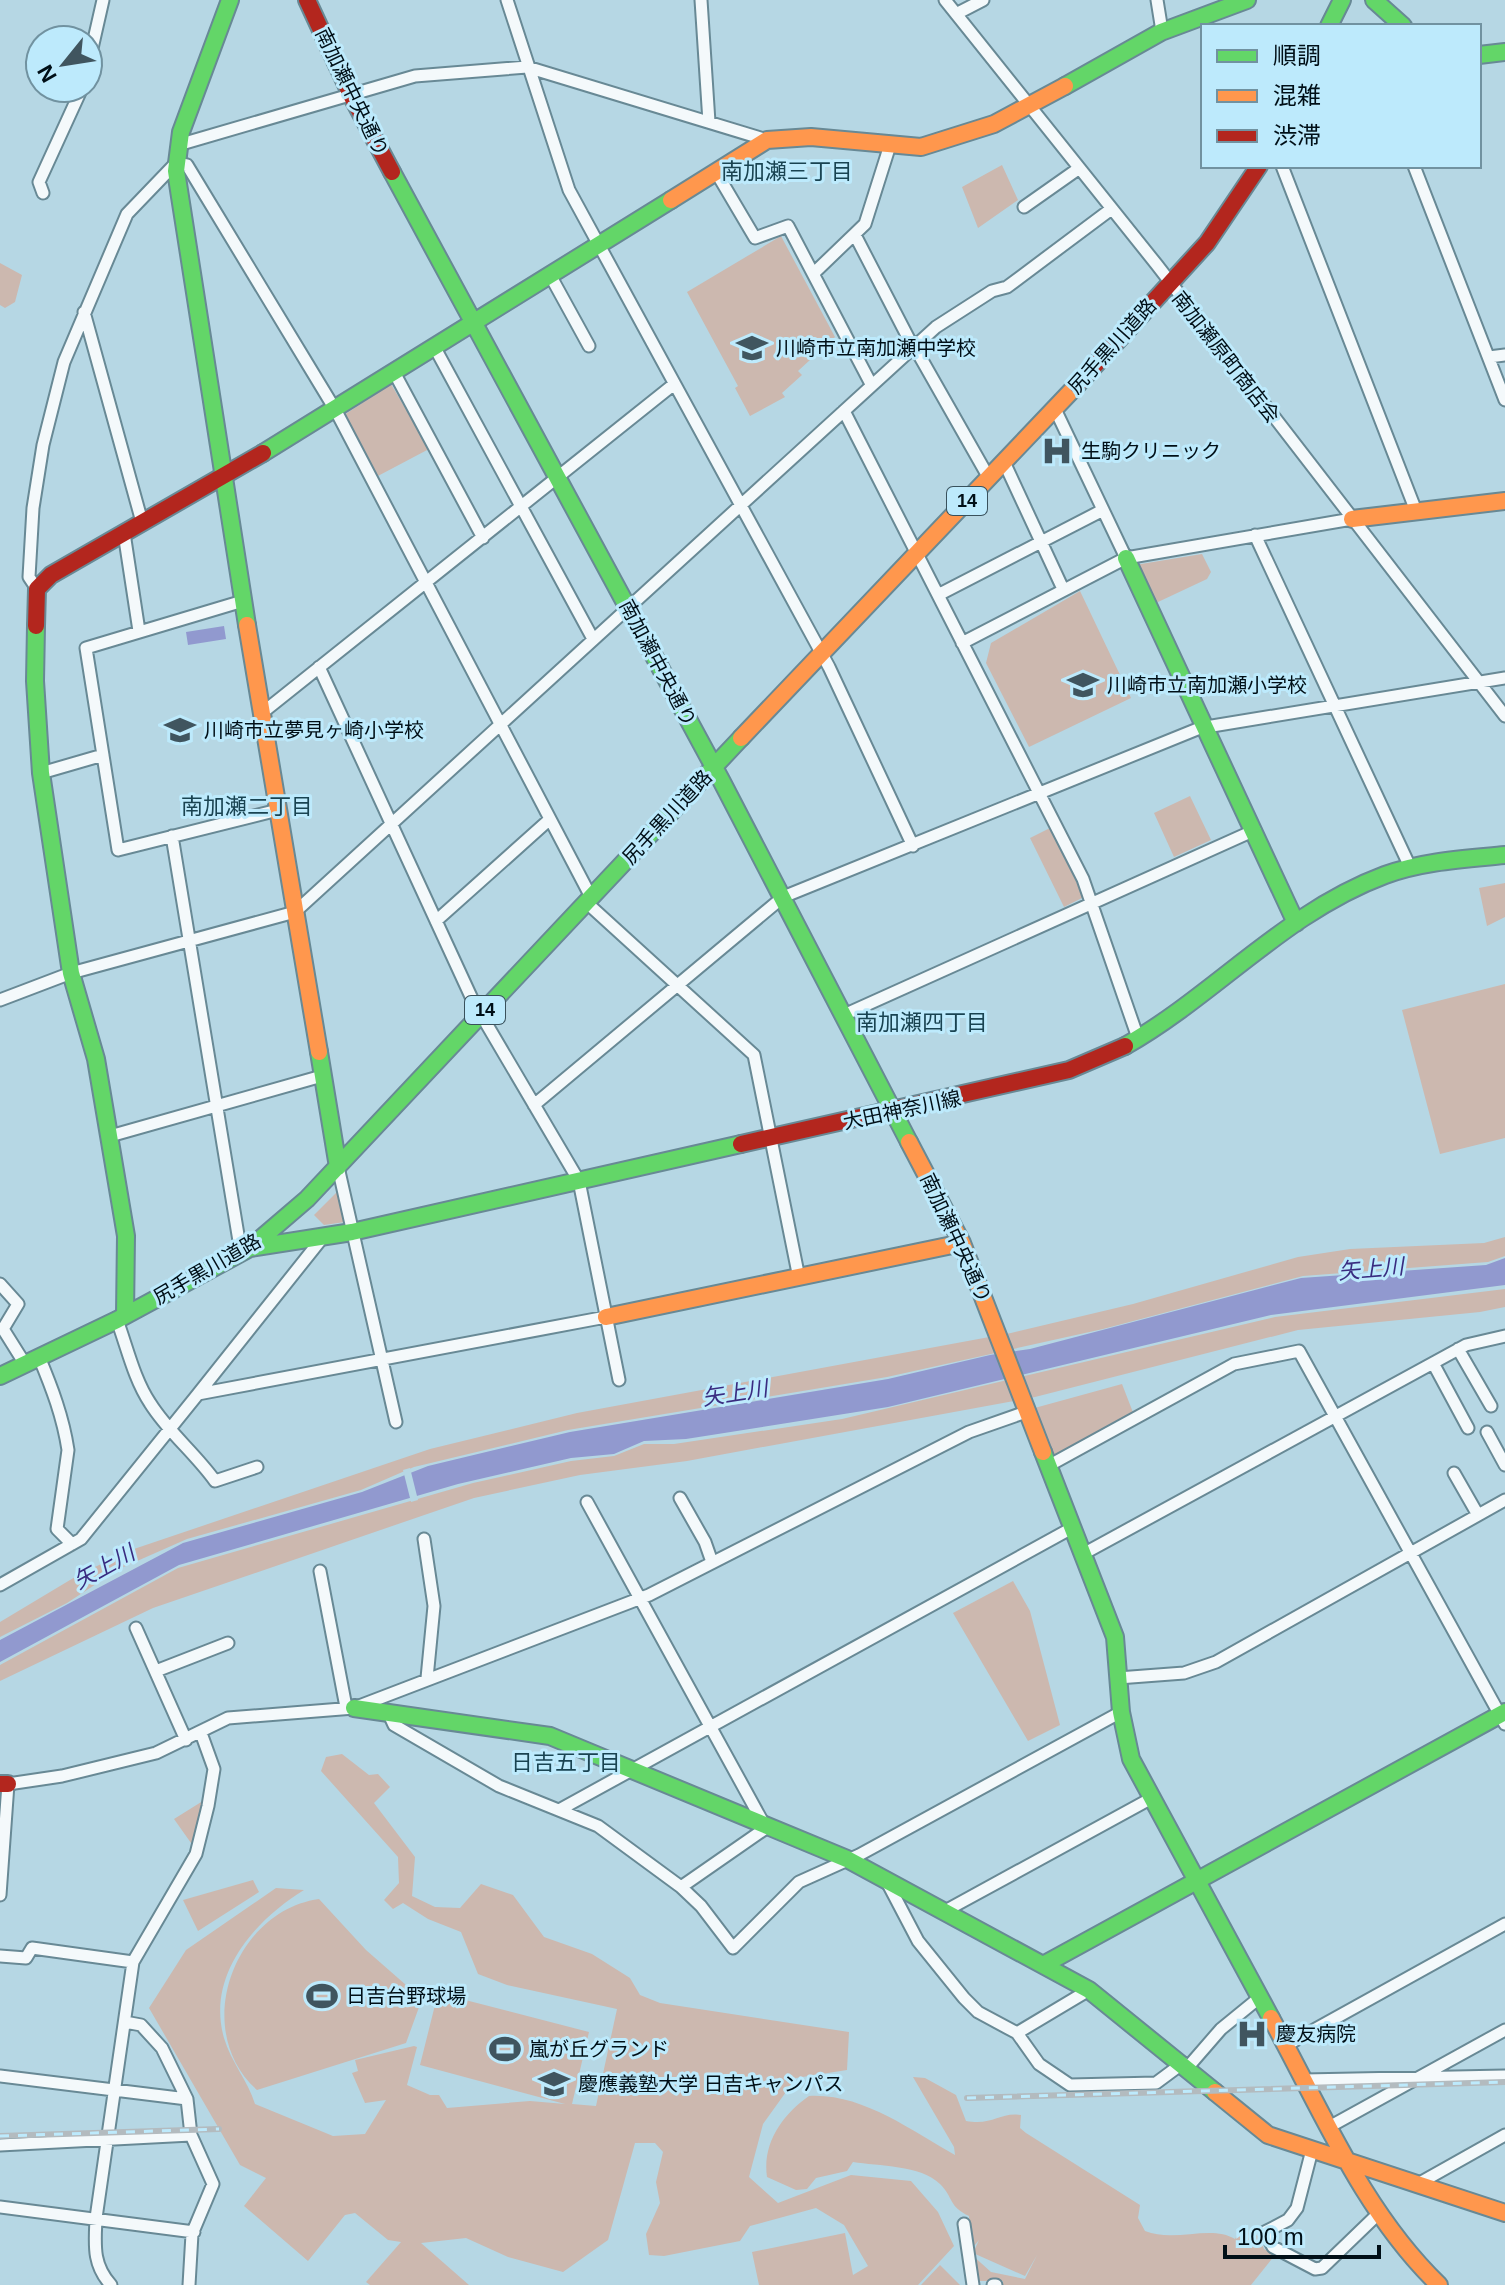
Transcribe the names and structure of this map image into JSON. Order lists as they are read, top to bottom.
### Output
{
  "streets": {
    "street": [
      "南加瀬中央通り",
      "尻手黒川道路",
      "南加瀬原町商店会",
      "14",
      "大田神奈川線"
    ]
  },
  "crossings": [
    ["南加瀬中央通り", "尻手黒川道路"],
    ["南加瀬中央通り", "大田神奈川線"],
    ["尻手黒川道路", "南加瀬原町商店会"],
    ["尻手黒川道路", "大田神奈川線"]
  ],
  "districts": [
    "南加瀬三丁目",
    "南加瀬二丁目",
    "南加瀬四丁目",
    "日吉五丁目"
  ],
  "water": ["矢上川"],
  "places": {
    "school or university": [
      "川崎市立南加瀬中学校",
      "川崎市立南加瀬小学校",
      "川崎市立夢見ヶ崎小学校",
      "慶應義塾大学 日吉キャンパス"
    ],
    "hospital": ["生駒クリニック", "慶友病院"],
    "sports": ["日吉台野球場", "嵐が丘グランド"]
  },
  "legend": ["順調", "混雑", "渋滞"],
  "scale_bar": "100 m",
  "north": "bottom left"
}
